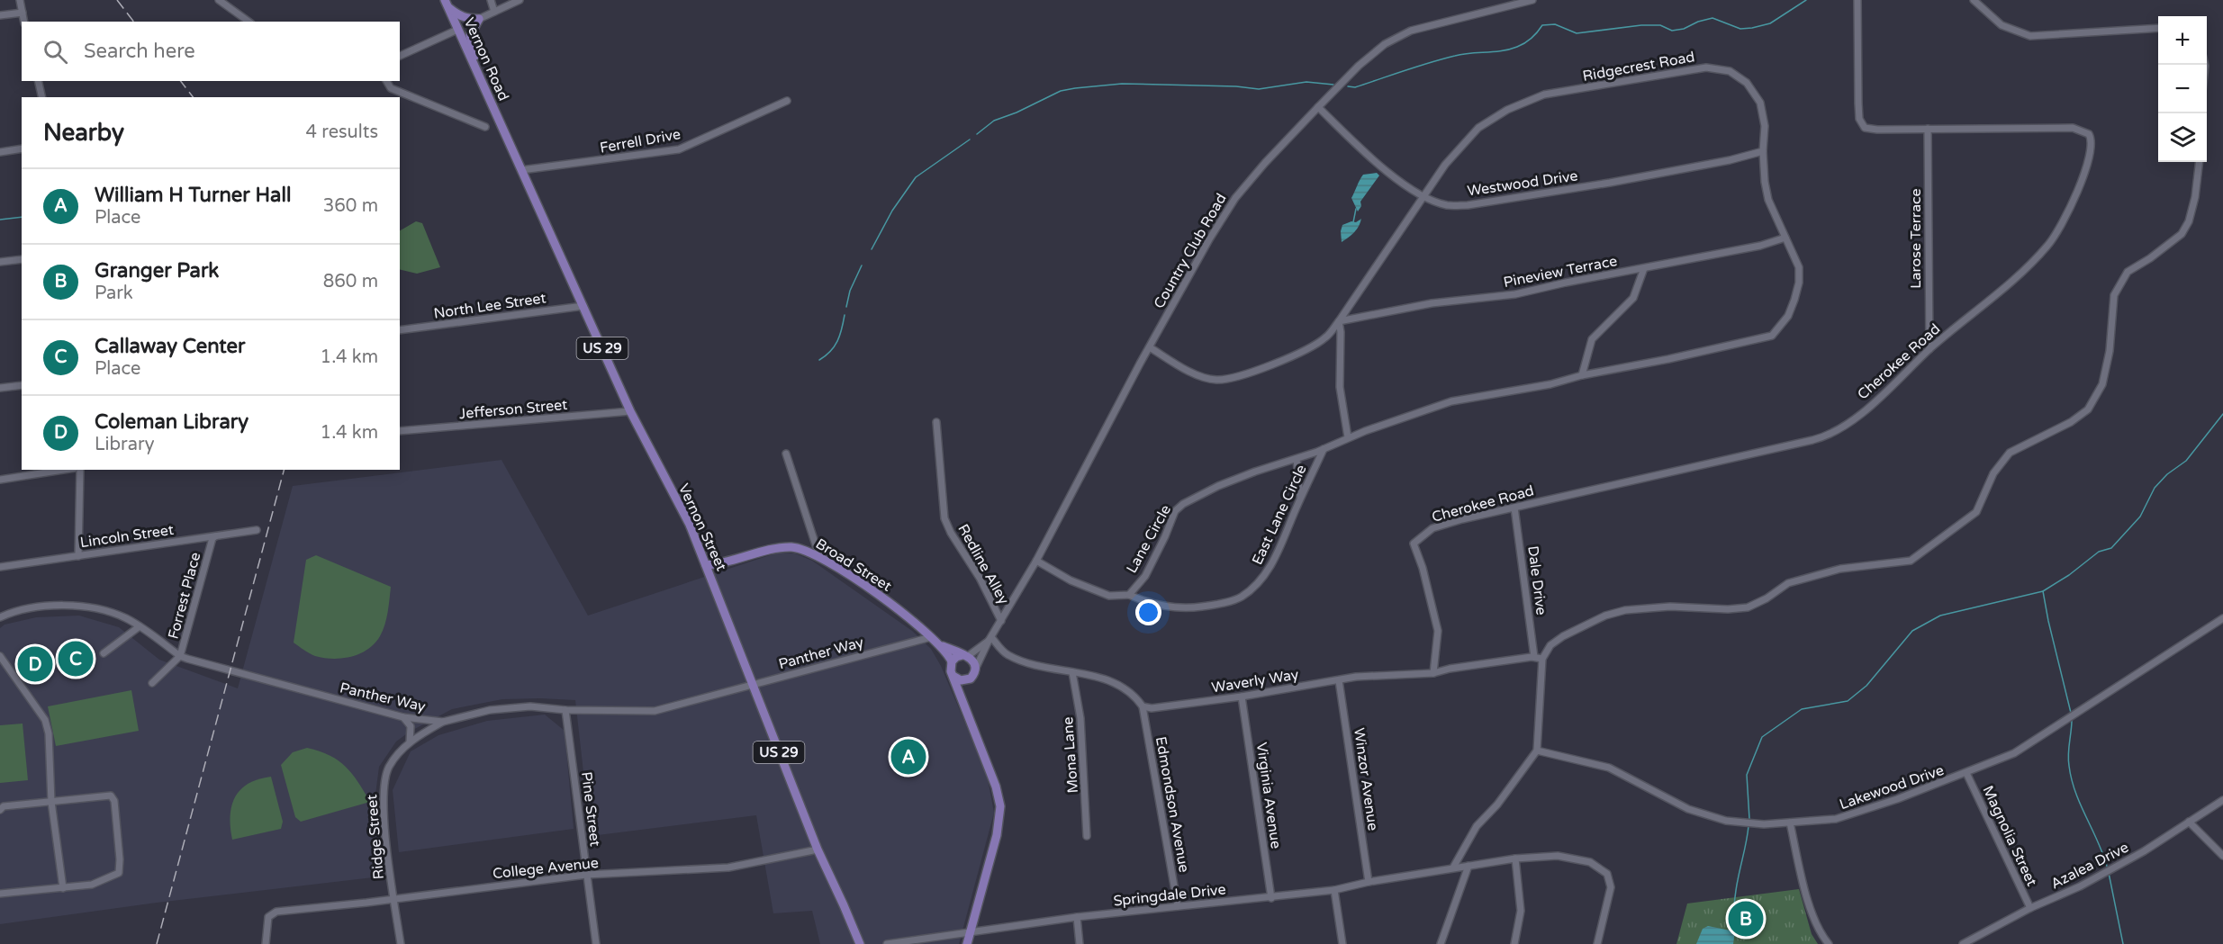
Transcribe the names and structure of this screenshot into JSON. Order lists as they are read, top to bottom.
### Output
{
  "streets": {
    "main road": [
      "Vernon Road",
      "US 29",
      "Vernon Street",
      "Broad Street"
    ],
    "street": [
      "Ridgecrest Road",
      "Ferrell Drive",
      "Westwood Drive",
      "Larose Terrace",
      "Country Club Road",
      "Pineview Terrace",
      "North Lee Street",
      "Cherokee Road",
      "Jefferson Street",
      "East Lane Circle",
      "Lincoln Street",
      "Lane Circle",
      "Redline Alley",
      "Dale Drive",
      "Forrest Place",
      "Panther Way",
      "Waverly Way",
      "Mona Lane",
      "Winzor Avenue",
      "Lakewood Drive",
      "Virginia Avenue",
      "Edmondson Avenue",
      "Pine Street",
      "Magnolia Street",
      "Ridge Street",
      "Azalea Drive",
      "College Avenue",
      "Springdale Drive"
    ]
  },
  "crossings": [
    ["Vernon Road", "Vernon Street"],
    ["Ridgecrest Road", "Westwood Drive"],
    ["Ridgecrest Road", "Country Club Road"],
    ["Ridgecrest Road", "Pineview Terrace"],
    ["Ridgecrest Road", "Lane Circle"],
    ["Ferrell Drive", "Vernon Street"],
    ["Westwood Drive", "Country Club Road"],
    ["Larose Terrace", "Cherokee Road"],
    ["Country Club Road", "Lane Circle"],
    ["Country Club Road", "Redline Alley"],
    ["Country Club Road", "Broad Street"],
    ["North Lee Street", "Vernon Street"],
    ["Cherokee Road", "Dale Drive"],
    ["Cherokee Road", "Waverly Way"],
    ["Jefferson Street", "Vernon Street"],
    ["East Lane Circle", "Lane Circle"],
    ["Vernon Street", "Broad Street"],
    ["Vernon Street", "Panther Way"],
    ["Vernon Street", "College Avenue"],
    ["Lincoln Street", "Forrest Place"],
    ["Broad Street", "Panther Way"],
    ["Dale Drive", "Waverly Way"],
    ["Forrest Place", "Panther Way"],
    ["Panther Way", "Pine Street"],
    ["Panther Way", "Ridge Street"],
    ["Waverly Way", "Winzor Avenue"],
    ["Waverly Way", "Virginia Avenue"],
    ["Waverly Way", "Edmondson Avenue"],
    ["Winzor Avenue", "Springdale Drive"],
    ["Lakewood Drive", "Magnolia Street"],
    ["Virginia Avenue", "Springdale Drive"],
    ["Edmondson Avenue", "Springdale Drive"],
    ["Pine Street", "College Avenue"],
    ["Magnolia Street", "Azalea Drive"],
    ["Ridge Street", "College Avenue"]
  ],
  "page": {
    "map_buttons": ["+", "−"],
    "search": "Search here",
    "heading": ["Nearby", "4 results"],
    "list": [
      {
        "mark": "A",
        "name": "William H Turner Hall",
        "note": "Place",
        "value": "360 m"
      },
      {
        "mark": "B",
        "name": "Granger Park",
        "note": "Park",
        "value": "860 m"
      },
      {
        "mark": "C",
        "name": "Callaway Center",
        "note": "Place",
        "value": "1.4 km"
      },
      {
        "mark": "D",
        "name": "Coleman Library",
        "note": "Library",
        "value": "1.4 km"
      }
    ],
    "pins": [
      "C",
      "D",
      "A",
      "B"
    ]
  }
}
